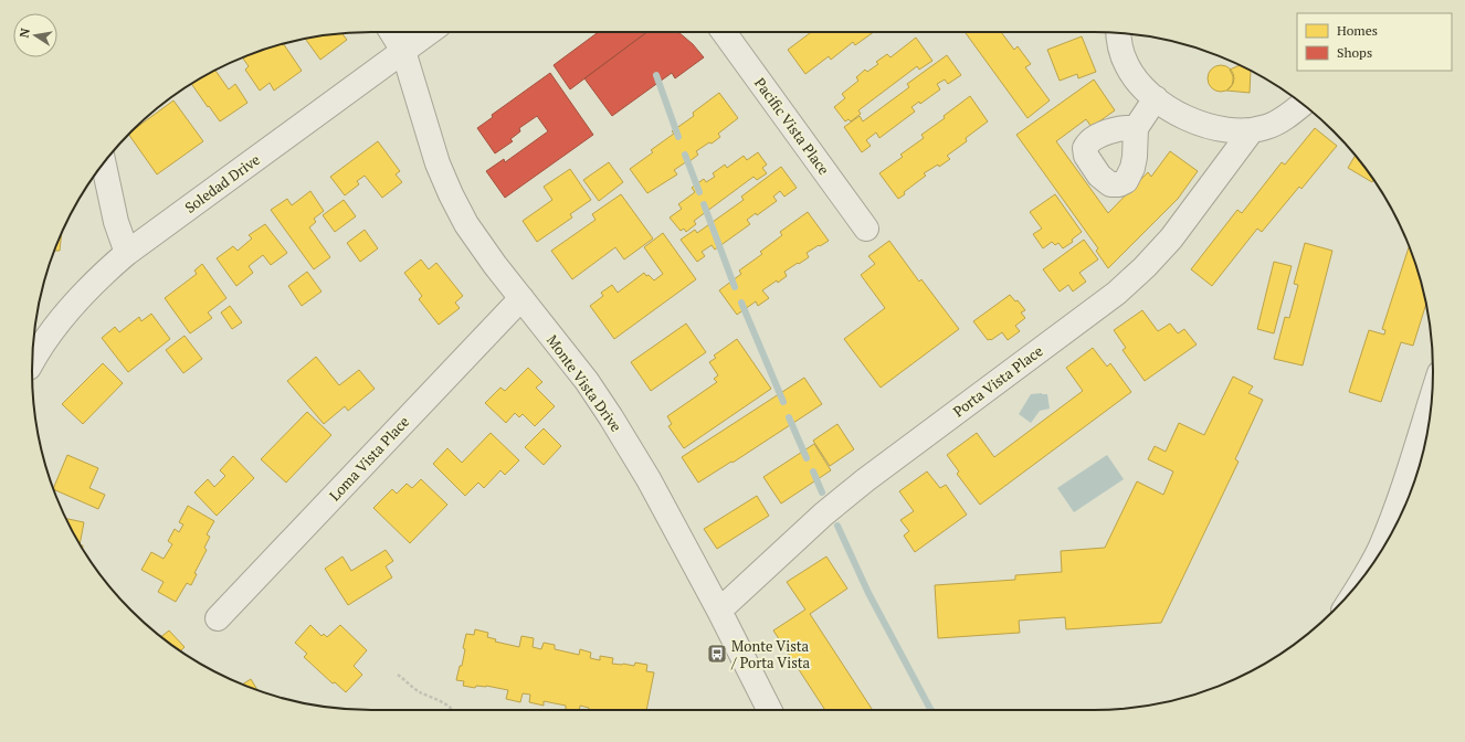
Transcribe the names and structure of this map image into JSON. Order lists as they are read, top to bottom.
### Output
{
  "streets": {
    "street": [
      "Pacific Vista Place",
      "Soledad Drive",
      "Porta Vista Place",
      "Monte Vista Drive",
      "Loma Vista Place"
    ]
  },
  "crossings": [
    ["Soledad Drive", "Monte Vista Drive"],
    ["Porta Vista Place", "Monte Vista Drive"],
    ["Monte Vista Drive", "Loma Vista Place"]
  ],
  "places": {
    "bus stop": ["Monte Vista / Porta Vista"]
  },
  "legend": ["Homes", "Shops"],
  "north": "left"
}
